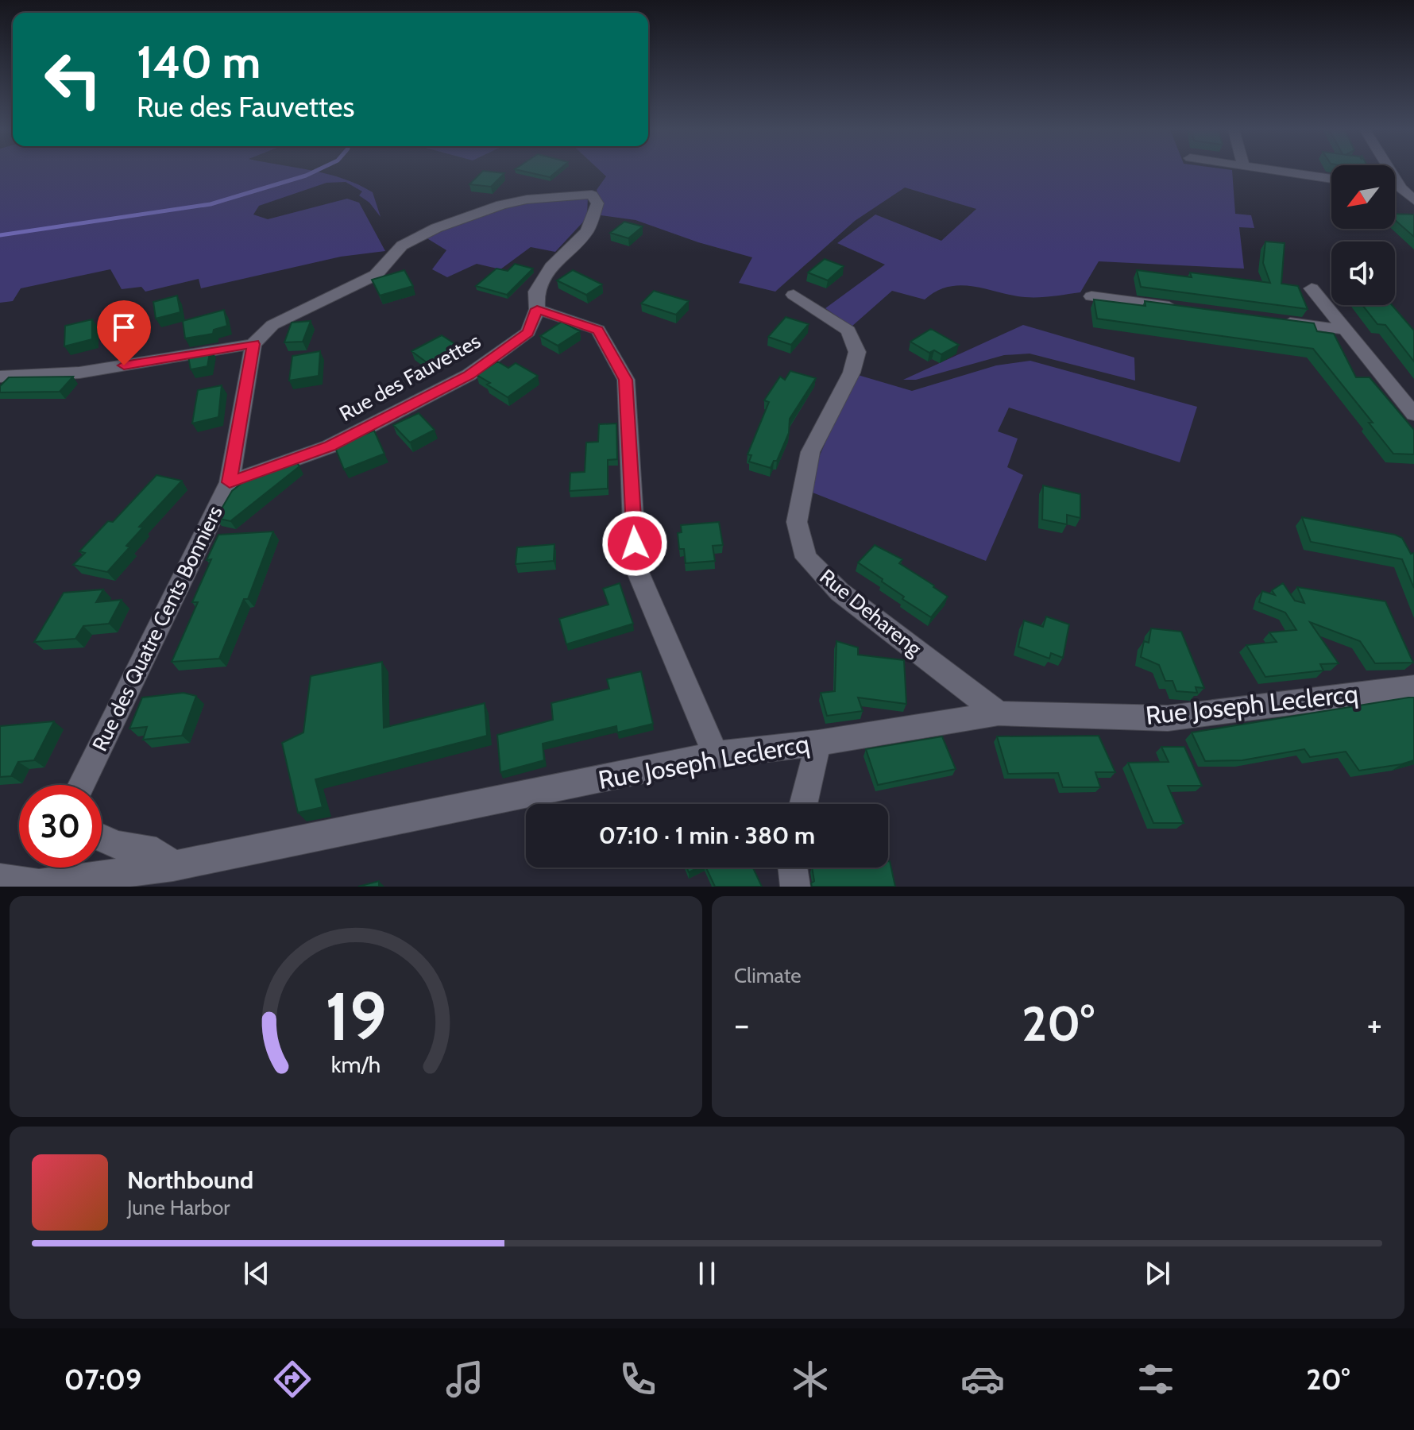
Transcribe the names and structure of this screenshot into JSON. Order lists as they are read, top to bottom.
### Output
{
  "streets": {
    "street": [
      "Rue des Fauvettes",
      "Rue Dehareng",
      "Rue des Quatre Cents Bonniers",
      "Rue Joseph Leclercq"
    ]
  },
  "crossings": [
    ["Rue des Fauvettes", "Rue des Quatre Cents Bonniers"],
    ["Rue Dehareng", "Rue Joseph Leclercq"]
  ],
  "north": "bottom left",
  "page": {
    "turn": ["140 m", "Rue des Fauvettes"],
    "limit": "30",
    "trip": "07:10 · 1 min · 380 m",
    "tile": "Climate",
    "heat": ["−", "20°", "+"],
    "song": ["Northbound", "June Harbor"],
    "tabs": ["07:09", "20°"],
    "gauge": ["19", "km/h"]
  }
}
